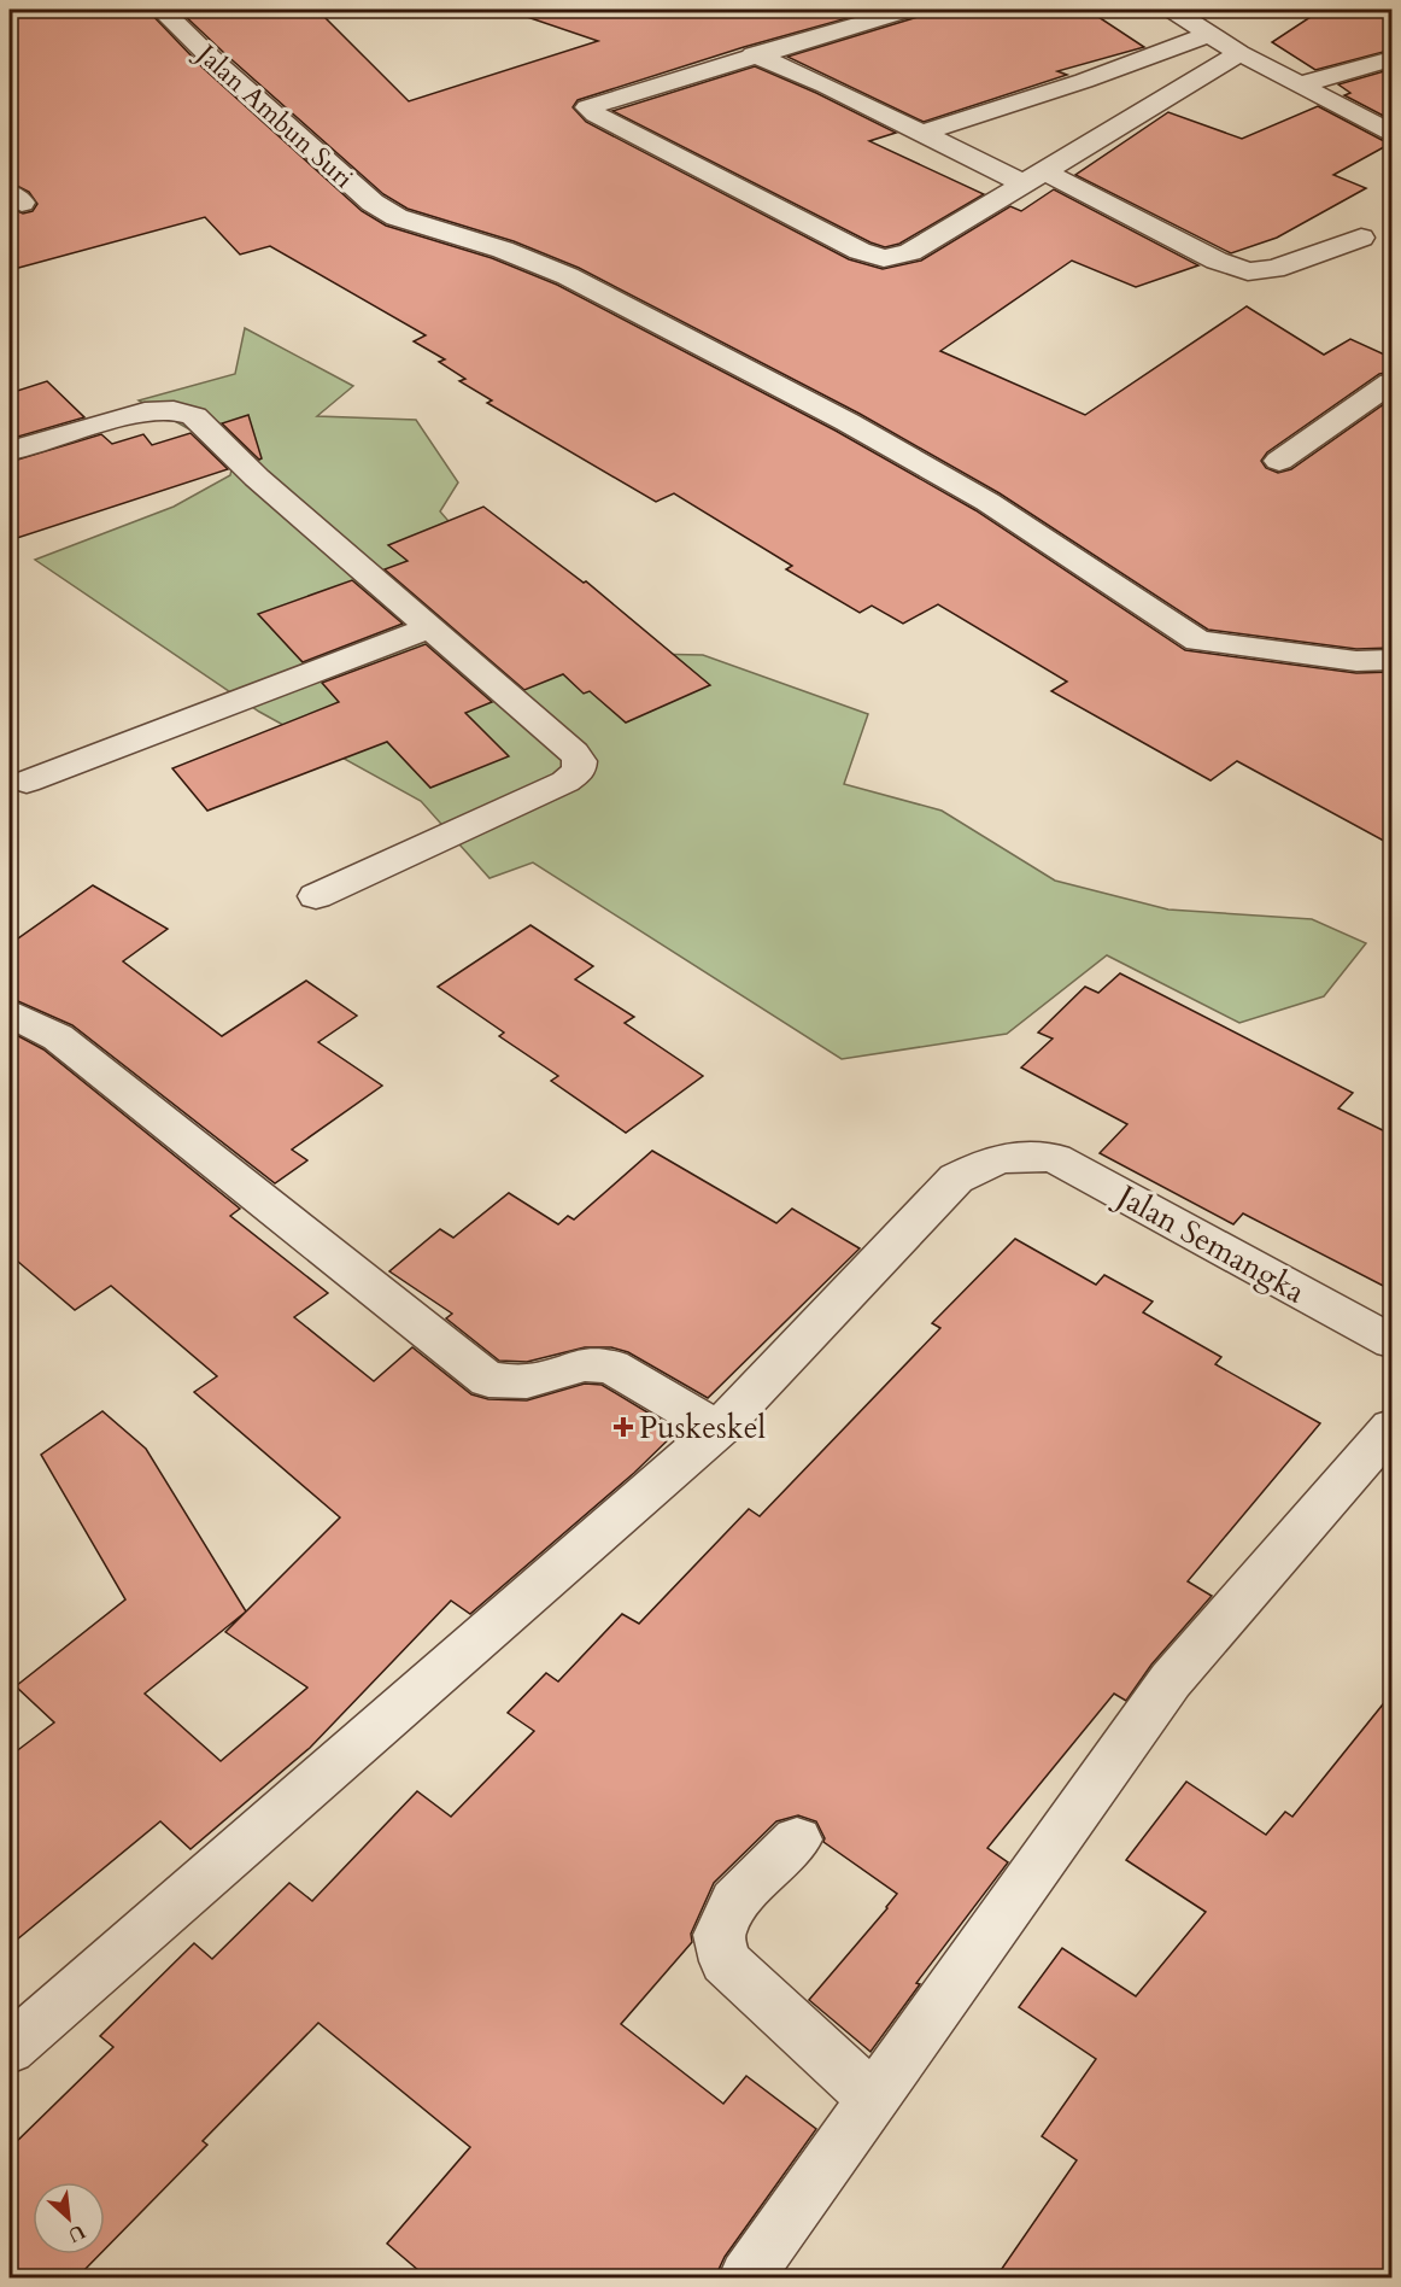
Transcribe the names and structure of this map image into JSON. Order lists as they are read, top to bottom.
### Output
{
  "streets": {
    "street": ["Jalan Ambun Suri", "Jalan Semangka"]
  },
  "places": {
    "health": ["Puskeskel"]
  },
  "north": "bottom right"
}
